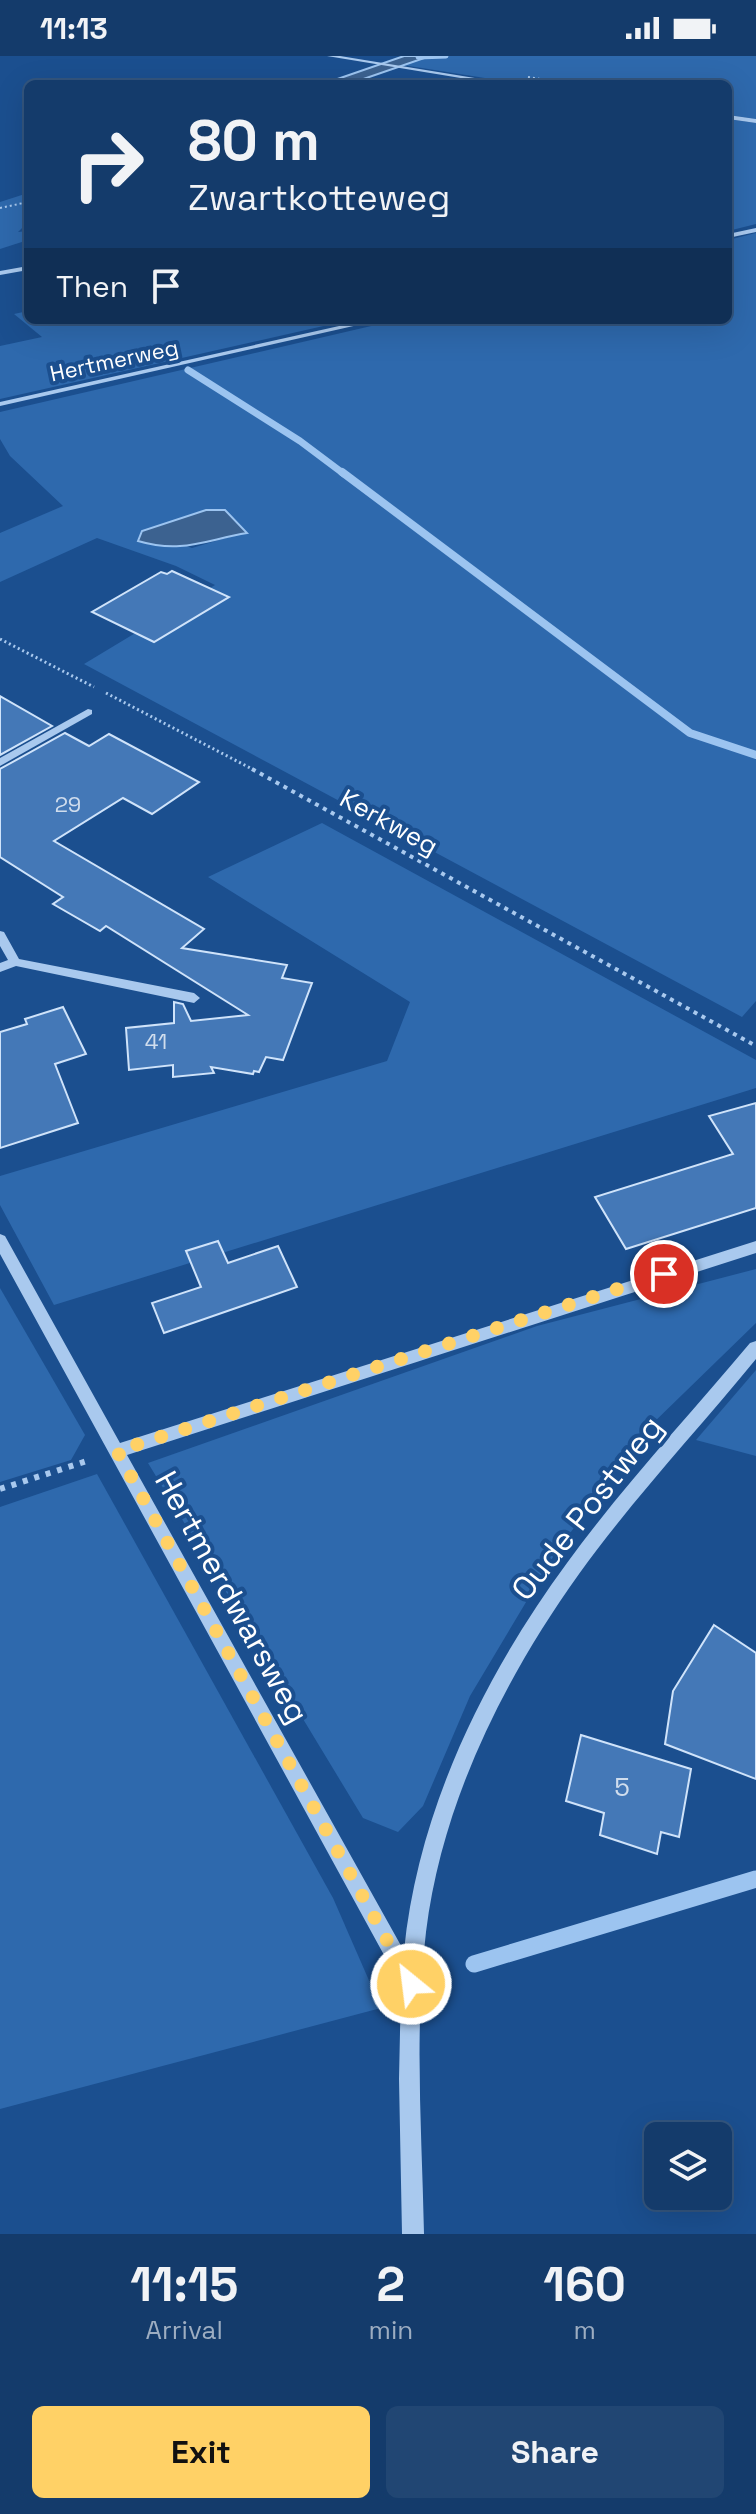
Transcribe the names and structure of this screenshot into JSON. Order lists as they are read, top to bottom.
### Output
{
  "streets": {
    "street": ["Hertmerweg", "Oude Postweg", "Hertmerdwarsweg"],
    "path": ["Kerkweg"]
  },
  "crossings": [
    ["Oude Postweg", "Hertmerdwarsweg"]
  ],
  "house_numbers": ["29", "41", "5"],
  "page": {
    "status": "11:13",
    "turn": ["80 m", "Zwartkotteweg"],
    "then": "Then",
    "eta": [
      "11:15",
      "Arrival",
      "2",
      "min",
      "160",
      "m"
    ],
    "buttons": ["Exit", "Share"]
  }
}
